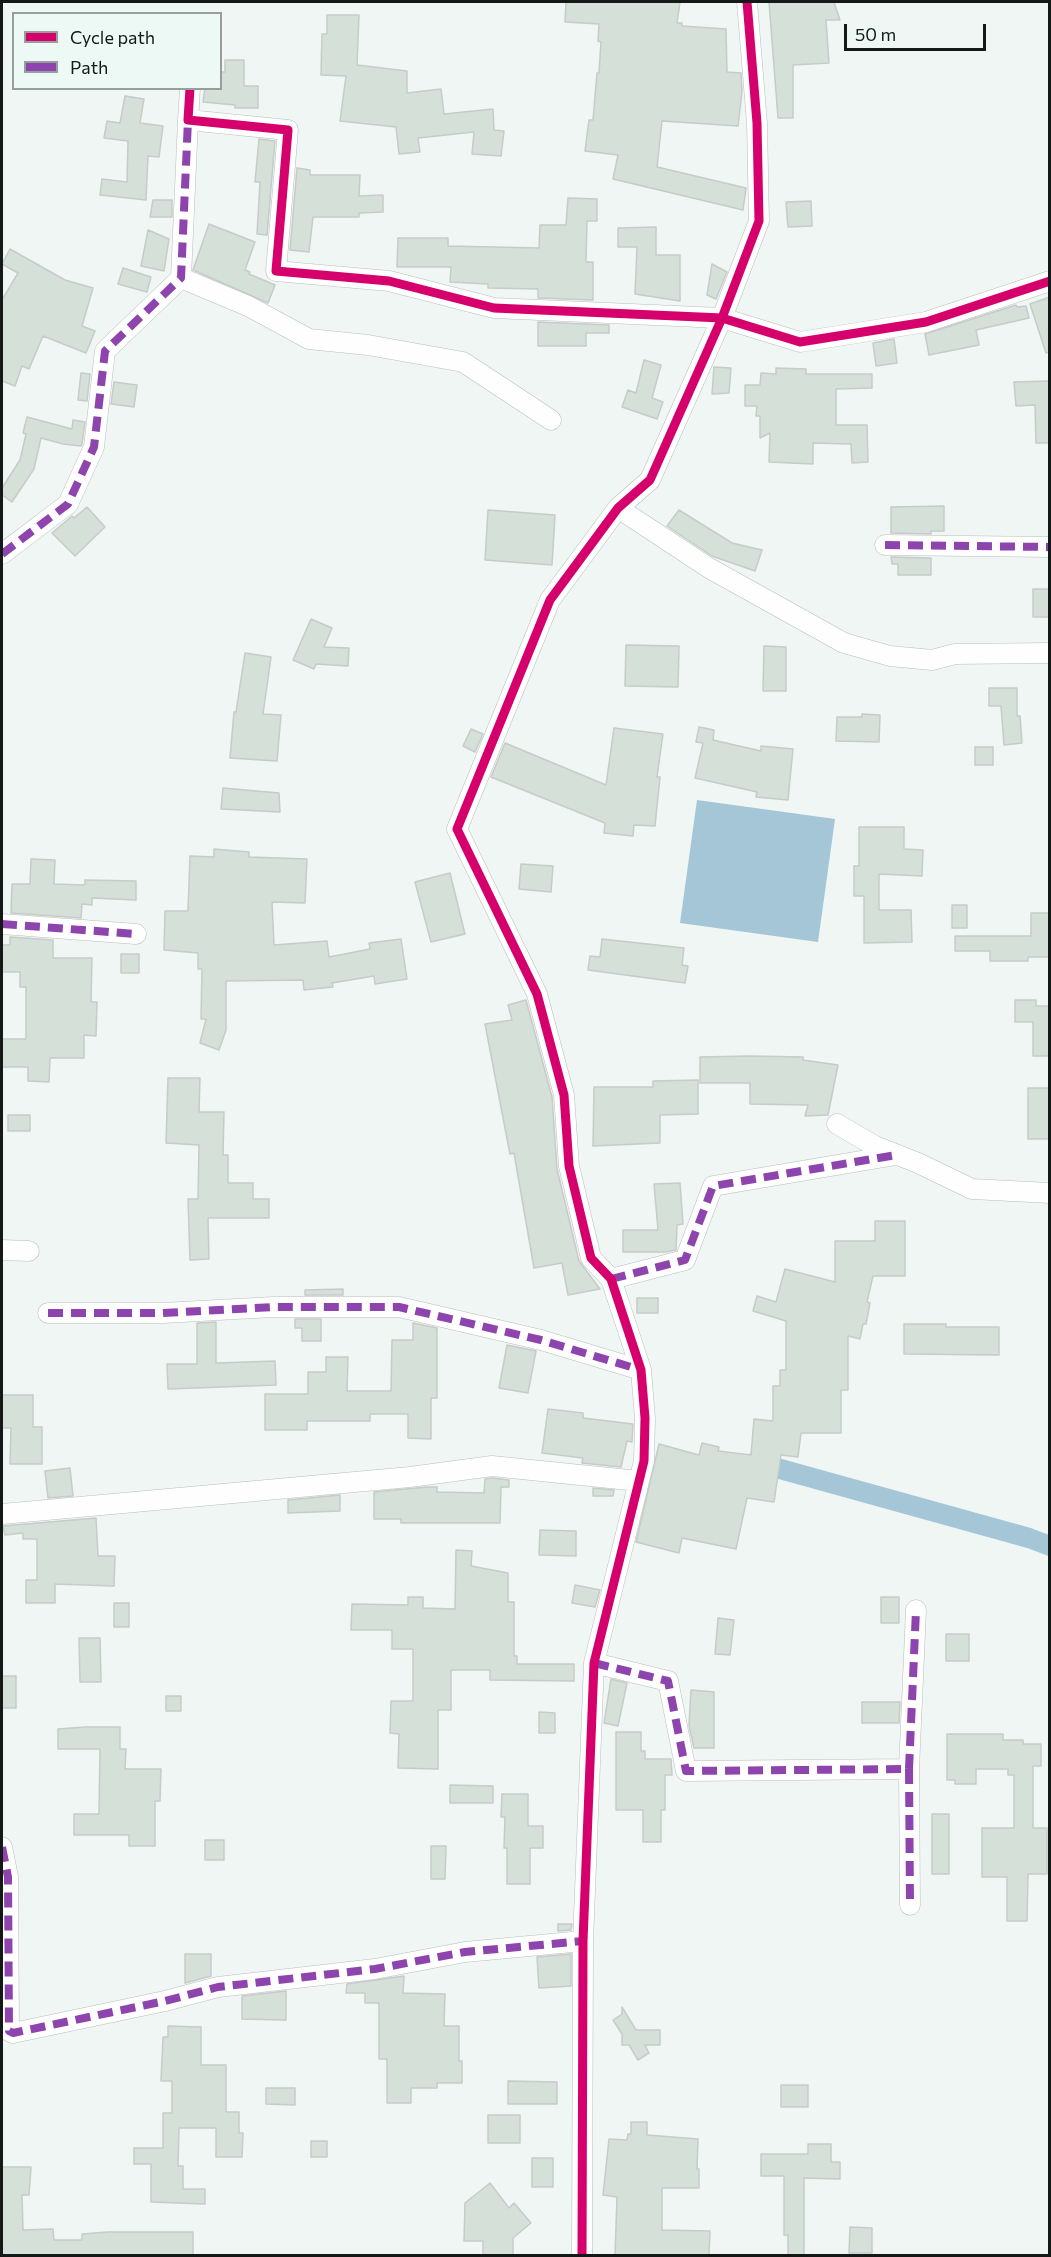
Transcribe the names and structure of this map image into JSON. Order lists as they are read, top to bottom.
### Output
{
  "legend": ["Cycle path", "Path"],
  "scale_bar": "50 m"
}
